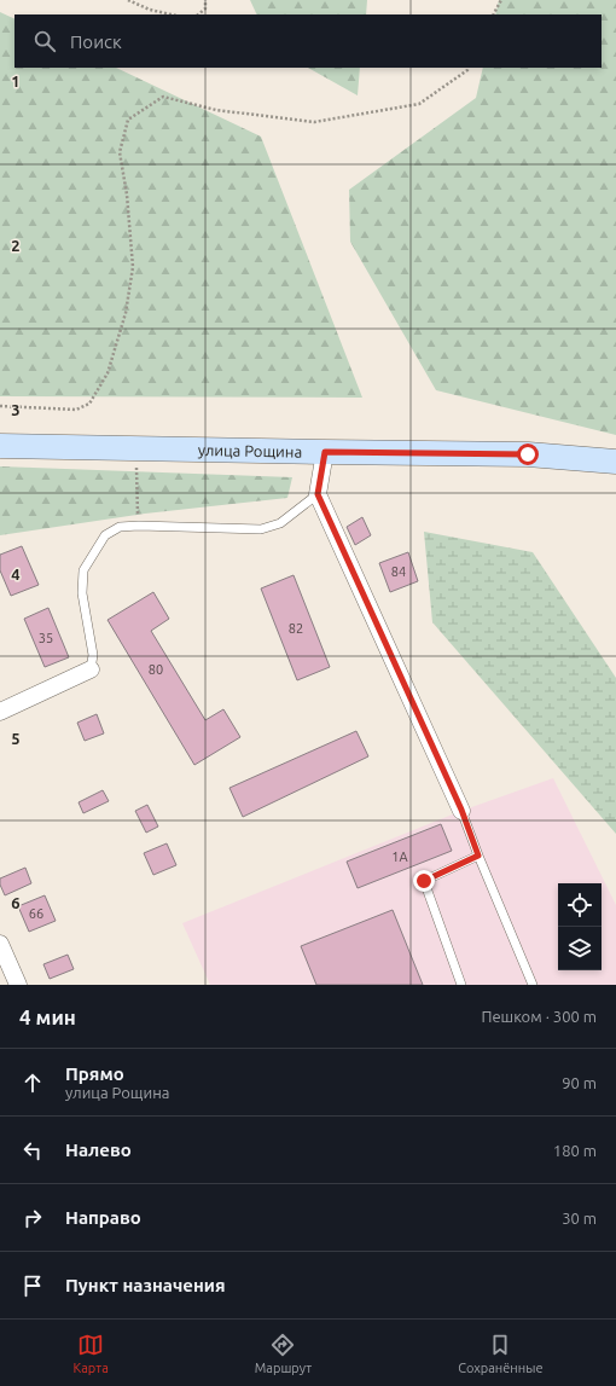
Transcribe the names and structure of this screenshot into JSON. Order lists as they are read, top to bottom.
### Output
{
  "streets": {
    "street": ["улица Рощина"]
  },
  "house_numbers": [
    "84",
    "82",
    "35",
    "80",
    "1А",
    "66"
  ],
  "page": {
    "search": "Поиск",
    "heading": ["4 мин", "Пешком · 300 m"],
    "list": [
      ["Прямо", "улица Рощина", "90 m"],
      ["Налево", "180 m"],
      ["Направо", "30 m"],
      "Пункт назначения"
    ],
    "nav": ["Карта", "Маршрут", "Сохранённые"]
  },
  "grid": {
    "rows": [
      "1",
      "2",
      "3",
      "4",
      "5",
      "6"
    ]
  }
}
